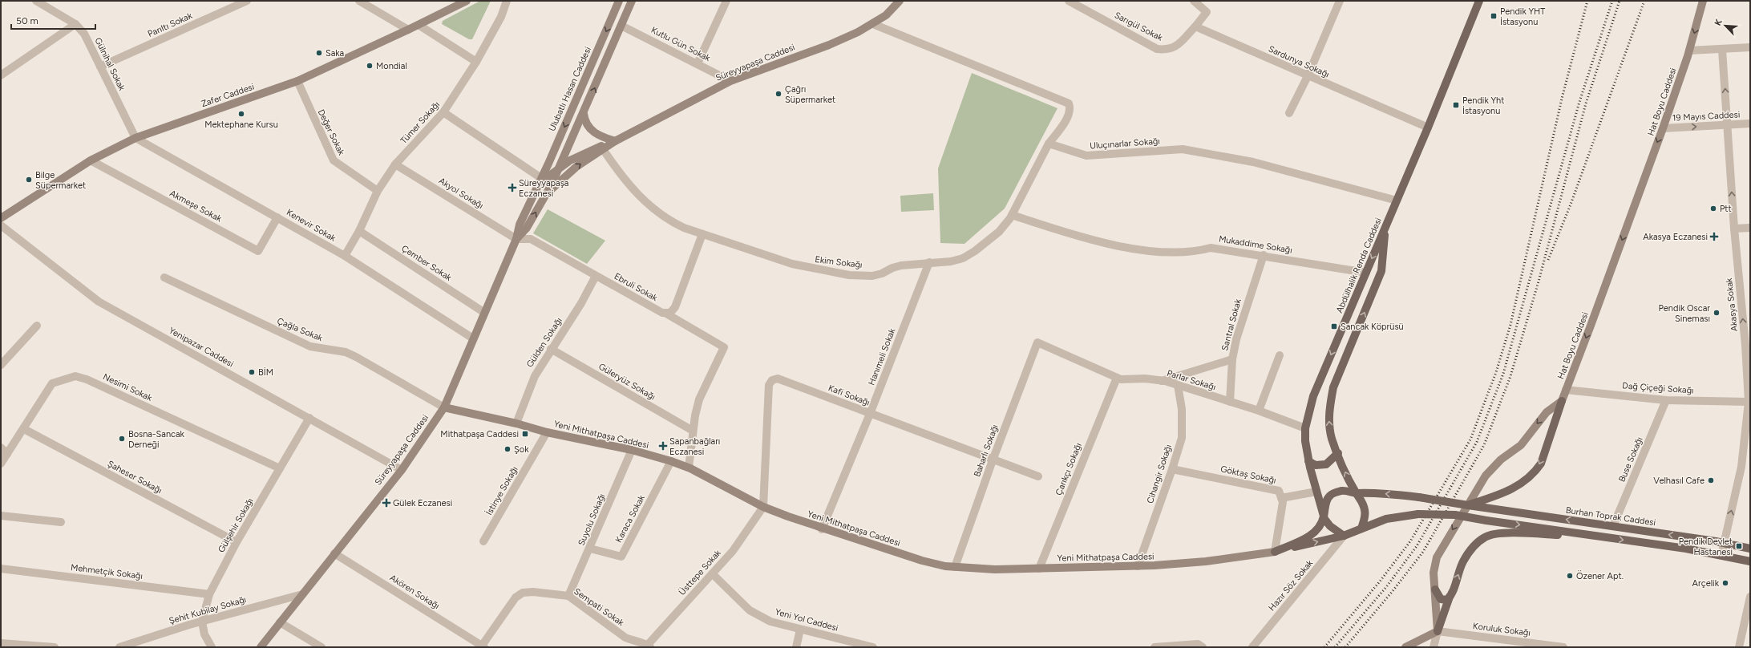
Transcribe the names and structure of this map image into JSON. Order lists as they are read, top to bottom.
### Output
{
  "streets": {
    "main road": ["Abdülhalik Renda Caddesi", "Burhan Toprak Caddesi"],
    "street": [
      "Parıltı Sokak",
      "Sarıgül Sokak",
      "Kutlu Gün Sokak",
      "Sardunya Sokağı",
      "Süreyyapaşa Caddesi",
      "Gülnihal Sokak",
      "Ulubatlı Hasan Caddesi",
      "Zafer Caddesi",
      "Hat Boyu Caddesi",
      "19 Mayıs Caddesi",
      "Tümer Sokağı",
      "Değer Sokak",
      "Uluçınarlar Sokağı",
      "Akyol Sokağı",
      "Akmeşe Sokak",
      "Kenevir Sokak",
      "Mukaddime Sokağı",
      "Ekim Sokağı",
      "Çember Sokak",
      "Ebruli Sokak",
      "Akasya Sokak",
      "Santral Sokak",
      "Çağla Sokak",
      "Gülden Sokağı",
      "Yenipazar Caddesi",
      "Hanımeli Sokak",
      "Parlar Sokağı",
      "Güleryüz Sokağı",
      "Nesimi Sokak",
      "Dağ Çiçeği Sokağı",
      "Kafi Sokağı",
      "Yeni Mithatpaşa Caddesi",
      "Baharlı Sokağı",
      "Buse Sokağı",
      "Çarıkçı Sokağı",
      "Cihangir Sokağı",
      "Göktaş Sokağı",
      "Şaheser Sokağı",
      "İstinye Sokağı",
      "Karaca Sokak",
      "Suyolu Sokağı",
      "Gülşehir Sokağı",
      "Mehmetçik Sokağı",
      "Üsttepe Sokak",
      "Hazır Söz Sokak",
      "Akören Sokağı",
      "Sempati Sokak",
      "Şehit Kubilay Sokağı",
      "Yeni Yol Caddesi",
      "Koruluk Sokağı"
    ]
  },
  "crossings": [
    ["Parıltı Sokak", "Gülnihal Sokak"],
    ["Sarıgül Sokak", "Sardunya Sokağı"],
    ["Kutlu Gün Sokak", "Süreyyapaşa Caddesi"],
    ["Sardunya Sokağı", "Abdülhalik Renda Caddesi"],
    ["Süreyyapaşa Caddesi", "Ulubatlı Hasan Caddesi"],
    ["Süreyyapaşa Caddesi", "Akyol Sokağı"],
    ["Süreyyapaşa Caddesi", "Kenevir Sokak"],
    ["Süreyyapaşa Caddesi", "Ekim Sokağı"],
    ["Süreyyapaşa Caddesi", "Çember Sokak"],
    ["Süreyyapaşa Caddesi", "Ebruli Sokak"],
    ["Süreyyapaşa Caddesi", "Çağla Sokak"],
    ["Süreyyapaşa Caddesi", "Yenipazar Caddesi"],
    ["Süreyyapaşa Caddesi", "Yeni Mithatpaşa Caddesi"],
    ["Süreyyapaşa Caddesi", "Akören Sokağı"],
    ["Süreyyapaşa Caddesi", "Şehit Kubilay Sokağı"],
    ["Gülnihal Sokak", "Zafer Caddesi"],
    ["Gülnihal Sokak", "Kenevir Sokak"],
    ["Zafer Caddesi", "Değer Sokak"],
    ["Zafer Caddesi", "Akmeşe Sokak"],
    ["Zafer Caddesi", "Kenevir Sokak"],
    ["Hat Boyu Caddesi", "19 Mayıs Caddesi"],
    ["Hat Boyu Caddesi", "Dağ Çiçeği Sokağı"],
    ["19 Mayıs Caddesi", "Akasya Sokak"],
    ["Tümer Sokağı", "Değer Sokak"],
    ["Tümer Sokağı", "Akyol Sokağı"],
    ["Tümer Sokağı", "Kenevir Sokak"],
    ["Tümer Sokağı", "Çember Sokak"],
    ["Uluçınarlar Sokağı", "Ekim Sokağı"],
    ["Uluçınarlar Sokağı", "Abdülhalik Renda Caddesi"],
    ["Akyol Sokağı", "Ebruli Sokak"],
    ["Akmeşe Sokak", "Kenevir Sokak"],
    ["Mukaddime Sokağı", "Ekim Sokağı"],
    ["Mukaddime Sokağı", "Abdülhalik Renda Caddesi"],
    ["Mukaddime Sokağı", "Santral Sokak"],
    ["Ekim Sokağı", "Hanımeli Sokak"],
    ["Abdülhalik Renda Caddesi", "Parlar Sokağı"],
    ["Abdülhalik Renda Caddesi", "Hazır Söz Sokak"],
    ["Ebruli Sokak", "Gülden Sokağı"],
    ["Ebruli Sokak", "Güleryüz Sokağı"],
    ["Akasya Sokak", "Dağ Çiçeği Sokağı"],
    ["Akasya Sokak", "Burhan Toprak Caddesi"],
    ["Santral Sokak", "Parlar Sokağı"],
    ["Çağla Sokak", "Yeni Mithatpaşa Caddesi"],
    ["Gülden Sokağı", "Güleryüz Sokağı"],
    ["Gülden Sokağı", "Yeni Mithatpaşa Caddesi"],
    ["Yenipazar Caddesi", "Gülşehir Sokağı"],
    ["Hanımeli Sokak", "Kafi Sokağı"],
    ["Hanımeli Sokak", "Yeni Mithatpaşa Caddesi"],
    ["Parlar Sokağı", "Baharlı Sokağı"],
    ["Parlar Sokağı", "Çarıkçı Sokağı"],
    ["Parlar Sokağı", "Cihangir Sokağı"],
    ["Nesimi Sokak", "Şaheser Sokağı"],
    ["Nesimi Sokak", "Gülşehir Sokağı"],
    ["Dağ Çiçeği Sokağı", "Buse Sokağı"],
    ["Kafi Sokağı", "Yeni Mithatpaşa Caddesi"],
    ["Kafi Sokağı", "Baharlı Sokağı"],
    ["Kafi Sokağı", "Üsttepe Sokak"],
    ["Yeni Mithatpaşa Caddesi", "Baharlı Sokağı"],
    ["Yeni Mithatpaşa Caddesi", "Çarıkçı Sokağı"],
    ["Yeni Mithatpaşa Caddesi", "Cihangir Sokağı"],
    ["Yeni Mithatpaşa Caddesi", "İstinye Sokağı"],
    ["Yeni Mithatpaşa Caddesi", "Karaca Sokak"],
    ["Yeni Mithatpaşa Caddesi", "Suyolu Sokağı"],
    ["Yeni Mithatpaşa Caddesi", "Üsttepe Sokak"],
    ["Buse Sokağı", "Burhan Toprak Caddesi"],
    ["Cihangir Sokağı", "Göktaş Sokağı"],
    ["Şaheser Sokağı", "Gülşehir Sokağı"],
    ["Karaca Sokak", "Suyolu Sokağı"],
    ["Suyolu Sokağı", "Sempati Sokak"],
    ["Gülşehir Sokağı", "Mehmetçik Sokağı"],
    ["Gülşehir Sokağı", "Şehit Kubilay Sokağı"],
    ["Üsttepe Sokak", "Sempati Sokak"],
    ["Üsttepe Sokak", "Yeni Yol Caddesi"],
    ["Akören Sokağı", "Sempati Sokak"]
  ],
  "one_way": ["Hat Boyu Caddesi", "19 Mayıs Caddesi", "Akasya Sokak"],
  "places": {
    "transit": [
      "Pendik YHT İstasyonu",
      "Pendik Yht İstasyonu",
      "Sancak Köprüsü",
      "Mi̇thatpaşa Caddesi̇",
      "Pendik Devlet Hastanesi"
    ],
    "other": [
      "Saka",
      "Mondial",
      "Çağrı Süpermarket",
      "Mektephane Kursu",
      "Bilge Süpermarket",
      "Ptt",
      "Pendik Oscar Sineması",
      "BİM",
      "Bosna-Sancak Derneği",
      "Şok",
      "Velhasıl Cafe",
      "Özener Apt.",
      "Arçelik"
    ],
    "health": [
      "Süreyyapaşa Eczanesi",
      "Akasya Eczanesi",
      "Sapanbağları Eczanesi",
      "Gülek Eczanesi"
    ]
  },
  "scale_bar": "50 m",
  "north": "top left"
}
